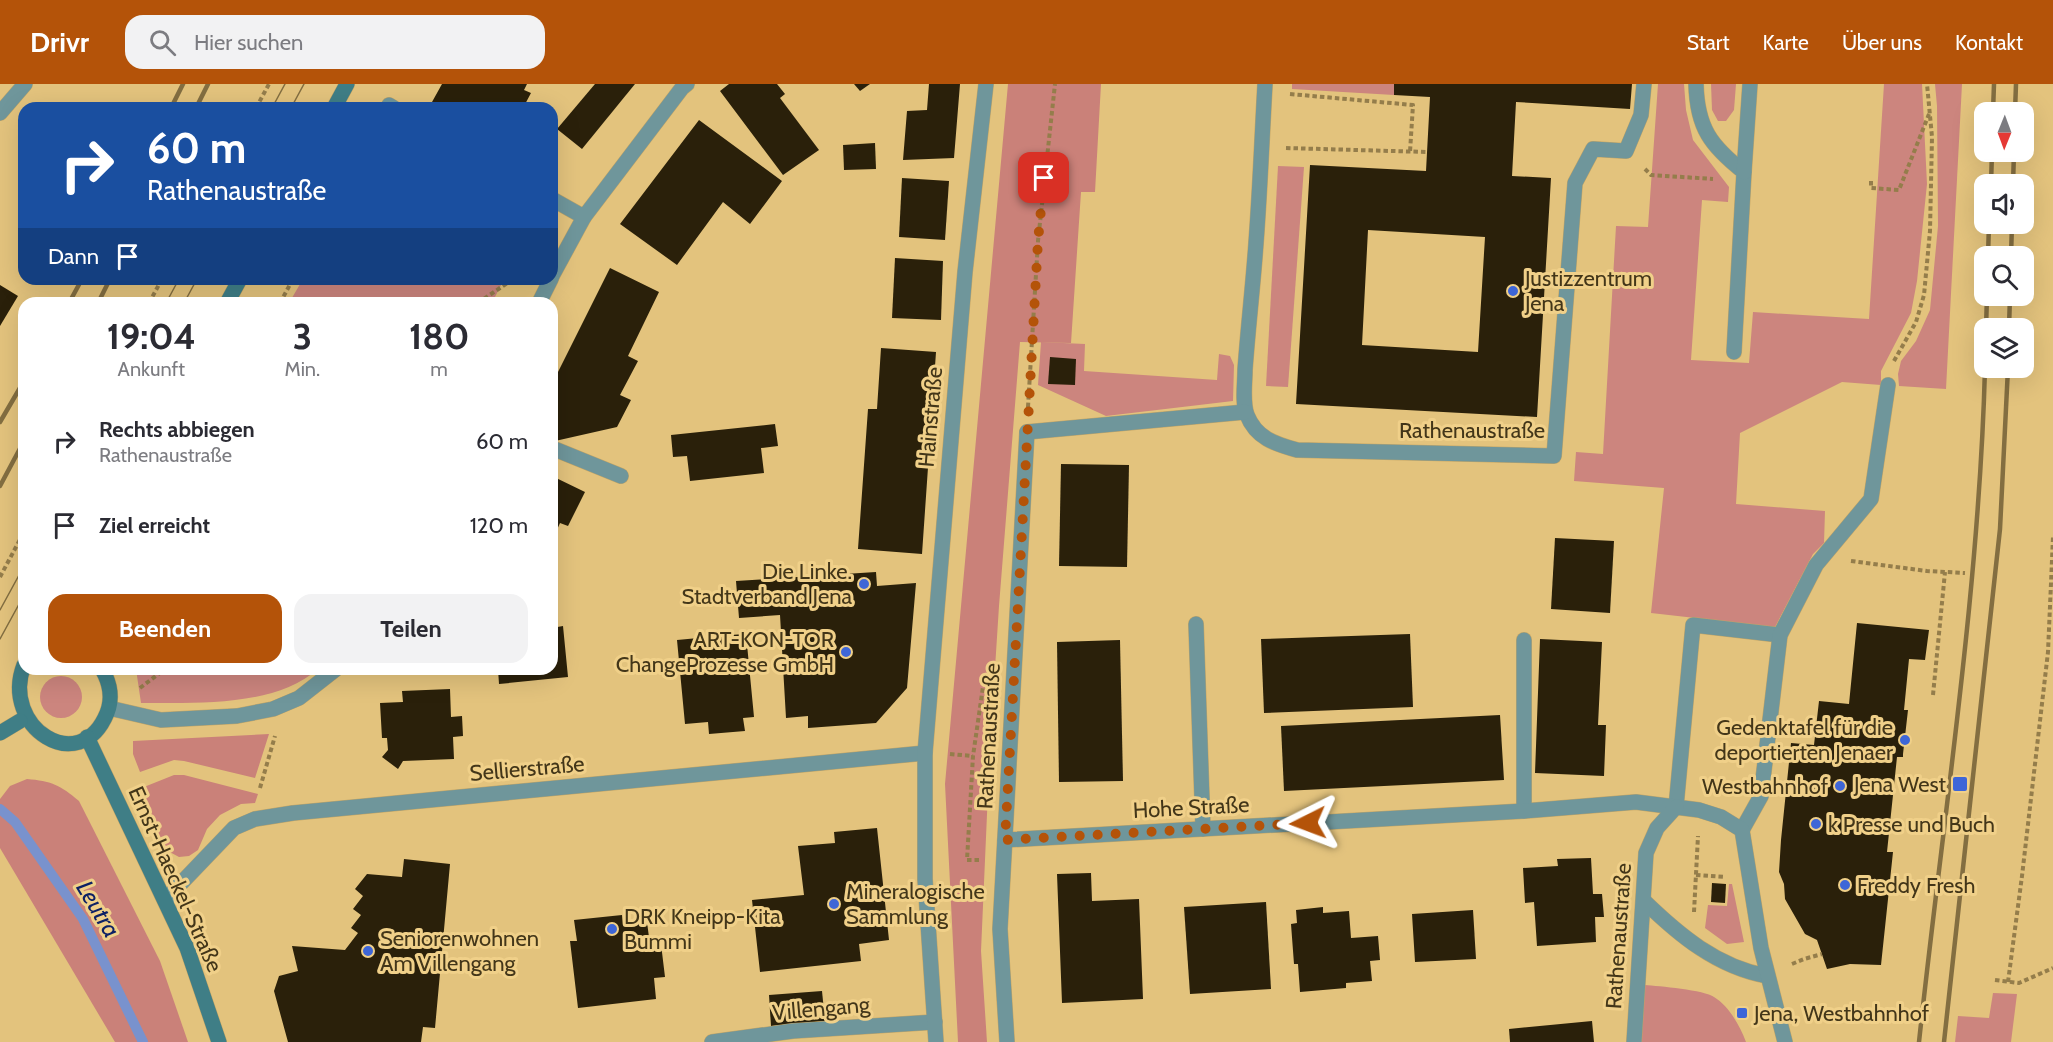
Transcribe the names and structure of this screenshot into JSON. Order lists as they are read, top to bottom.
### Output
{
  "streets": {
    "main road": ["Ernst-Haeckel-Straße"],
    "street": [
      "Hainstraße",
      "Rathenaustraße",
      "Sellierstraße",
      "Hohe Straße",
      "Villengang"
    ]
  },
  "crossings": [
    ["Hainstraße", "Sellierstraße"],
    ["Hainstraße", "Villengang"],
    ["Rathenaustraße", "Hohe Straße"],
    ["Sellierstraße", "Ernst-Haeckel-Straße"]
  ],
  "water": ["Leutra"],
  "places": {
    "other": [
      "Justizzentrum Jena",
      "Die Linke. Stadtverband Jena",
      "ART-KON-TOR ChangeProzesse GmbH",
      "Gedenktafel für die deportierten Jenaer",
      "Westbahnhof",
      "k Presse und Buch",
      "Freddy Fresh",
      "Mineralogische Sammlung",
      "DRK Kneipp-Kita Bummi",
      "Seniorenwohnen Am Villengang"
    ],
    "transit": ["Jena West", "Jena, Westbahnhof"]
  },
  "north": "bottom",
  "page": {
    "header": "Drivr",
    "search": "Hier suchen",
    "nav": [
      "Start",
      "Karte",
      "Über uns",
      "Kontakt"
    ],
    "turn": ["60 m", "Rathenaustraße"],
    "then": "Dann",
    "eta": [
      "19:04",
      "Ankunft",
      "3",
      "Min.",
      "180",
      "m"
    ],
    "list": [
      {
        "name": "Rechts abbiegen",
        "note": "Rathenaustraße",
        "value": "60 m"
      },
      {
        "name": "Ziel erreicht",
        "value": "120 m"
      }
    ],
    "buttons": ["Beenden", "Teilen"]
  }
}
